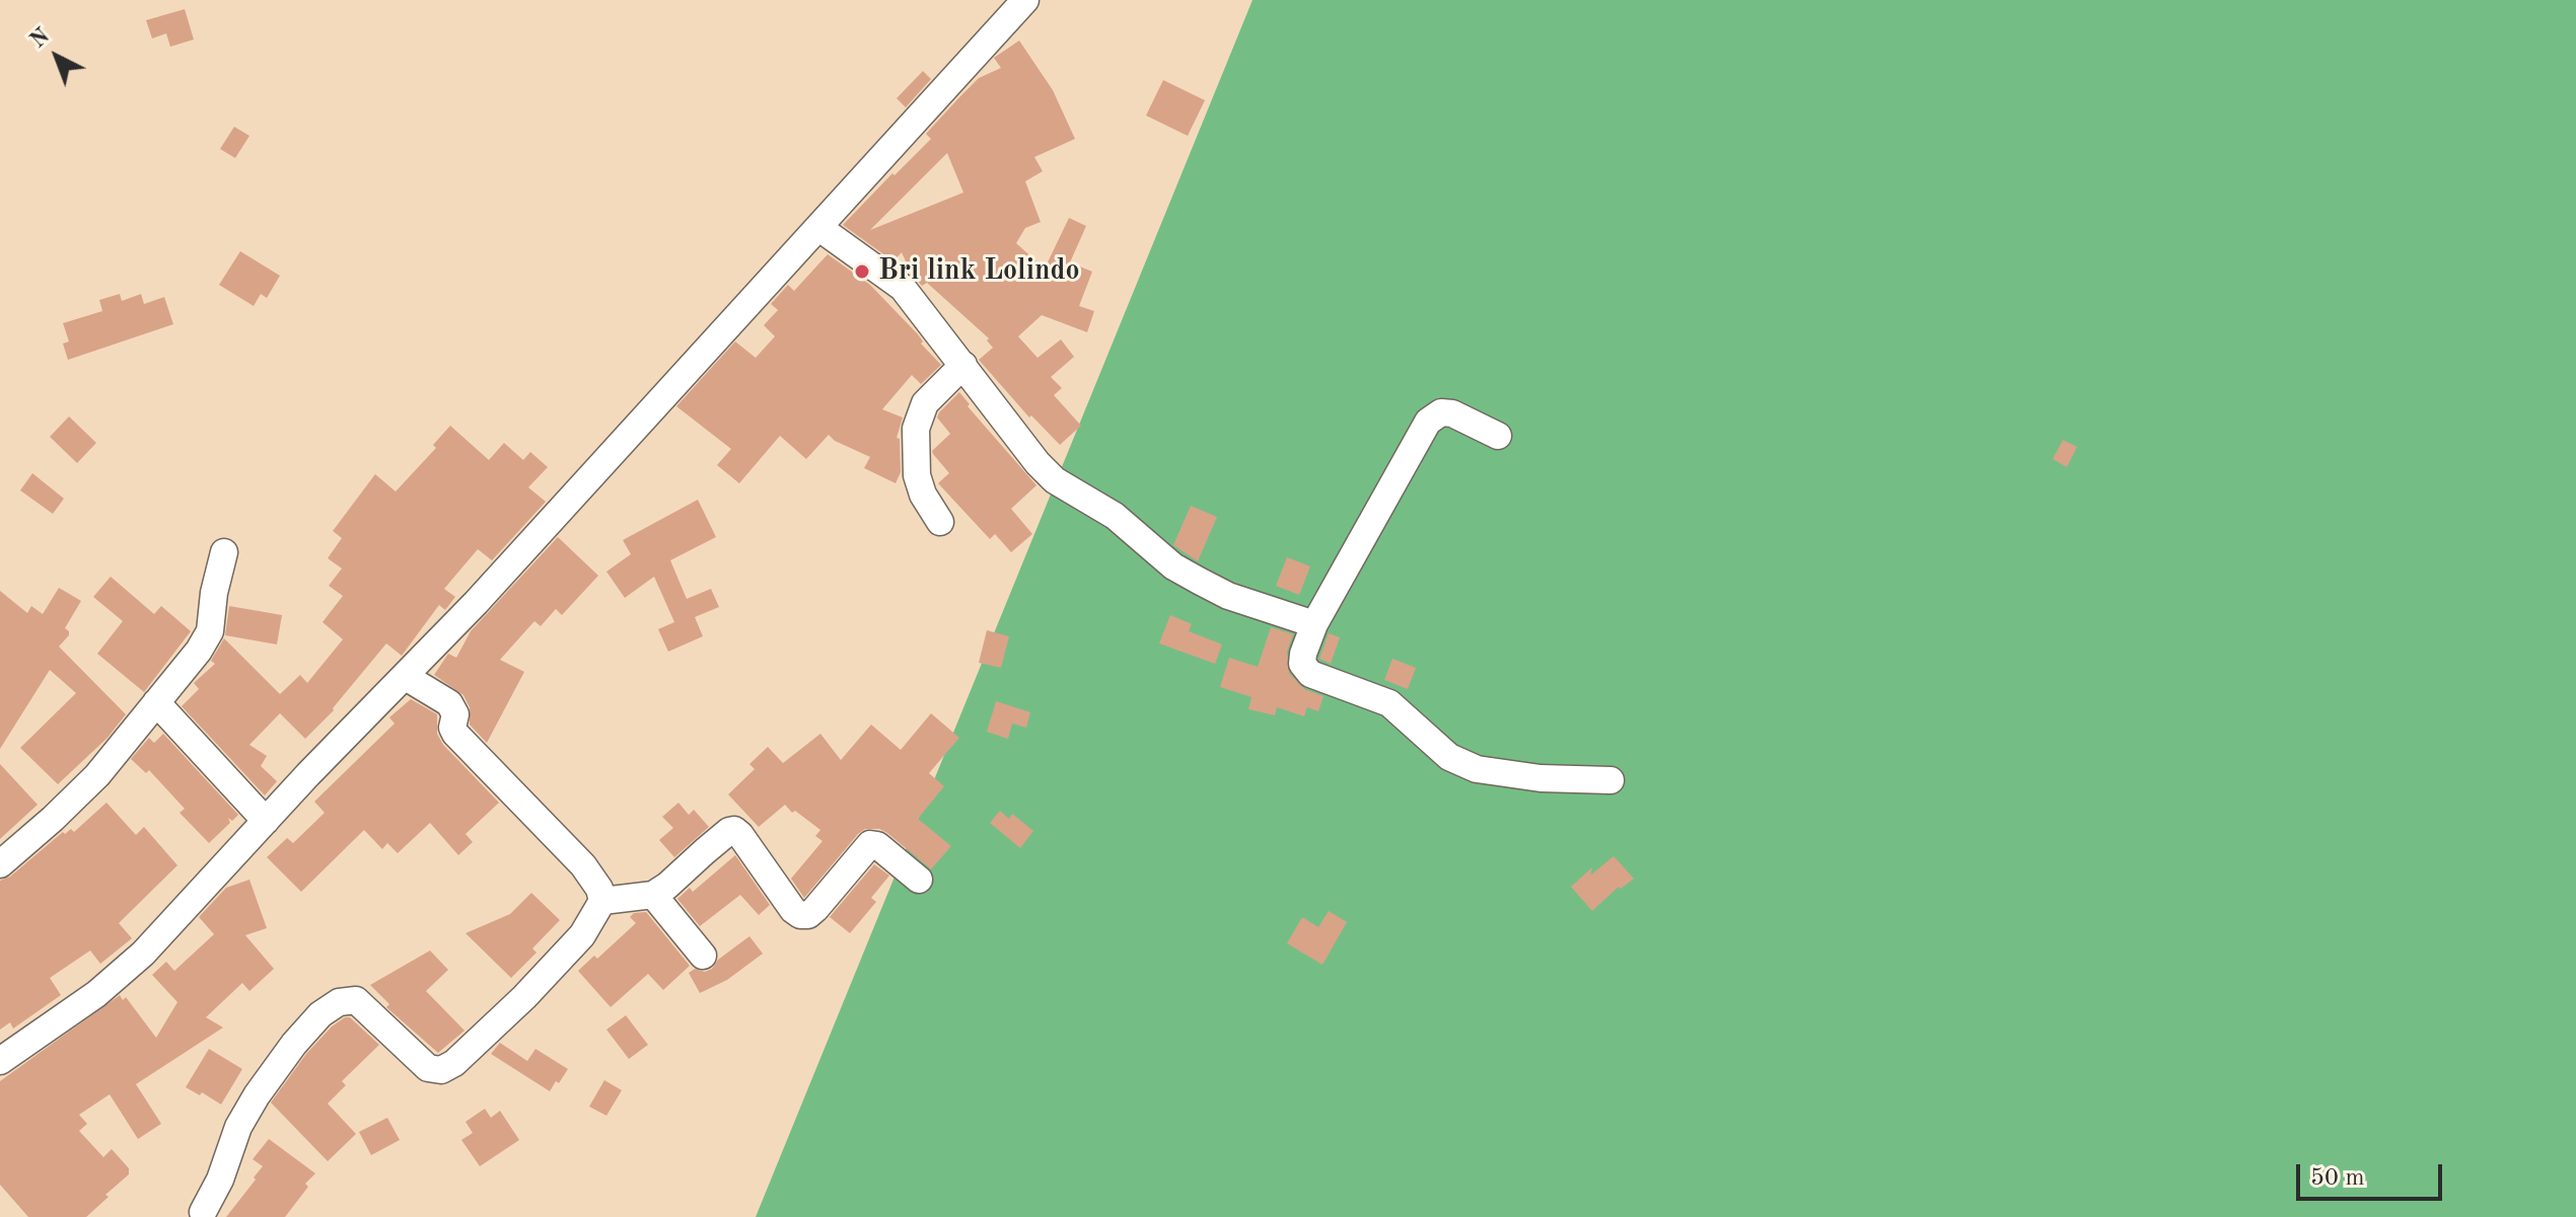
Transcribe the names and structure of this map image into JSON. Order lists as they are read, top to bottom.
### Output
{
  "places": ["Bri link Lolindo"],
  "scale_bar": "50 m",
  "north": "top left"
}
